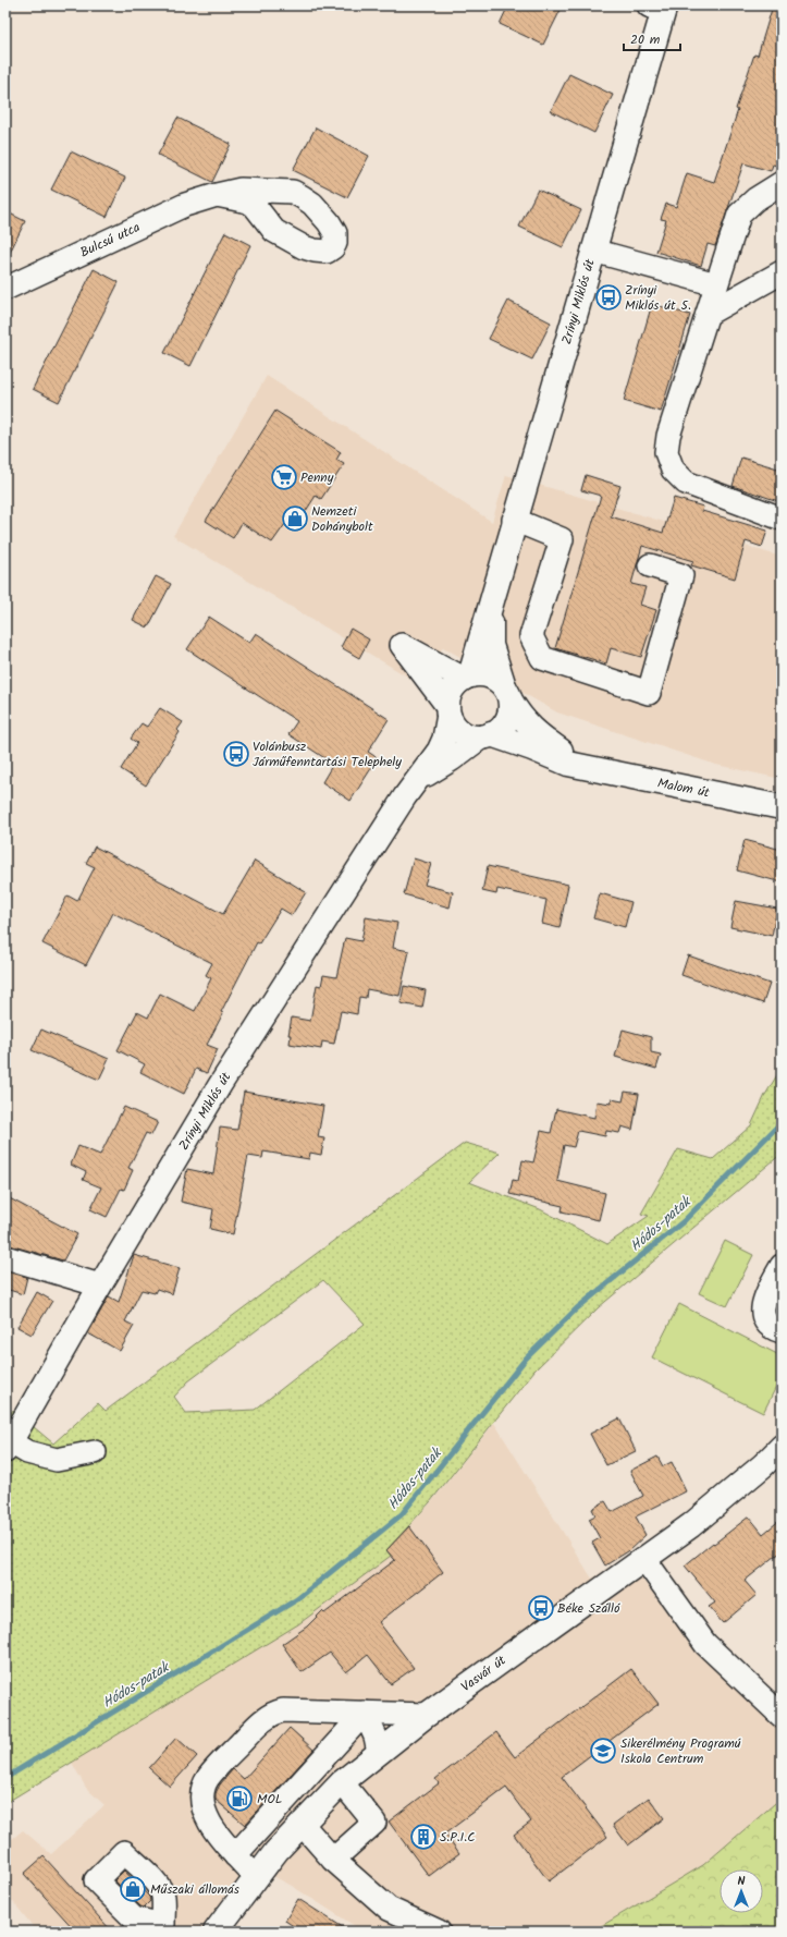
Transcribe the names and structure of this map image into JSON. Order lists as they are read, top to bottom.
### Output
{
  "streets": {
    "main road": ["Zrínyi Miklós út", "Malom út", "Vasvár út"],
    "street": ["Bulcsú utca"]
  },
  "crossings": [
    ["Zrínyi Miklós út", "Malom út"]
  ],
  "water": ["Hódos-patak"],
  "places": {
    "bus stop": ["Zrínyi Miklós út 5.", "Volánbusz Járműfenntartási Telephely", "Béke Szálló"],
    "supermarket": ["Penny"],
    "shop": ["Nemzeti Dohánybolt", "Műszaki állomás"],
    "school or university": ["Sikerélmény Programú Iskola Centrum"],
    "fuel station": ["MOL"],
    "building": ["S.P.I.C"]
  },
  "scale_bar": "20 m",
  "north": "top"
}
